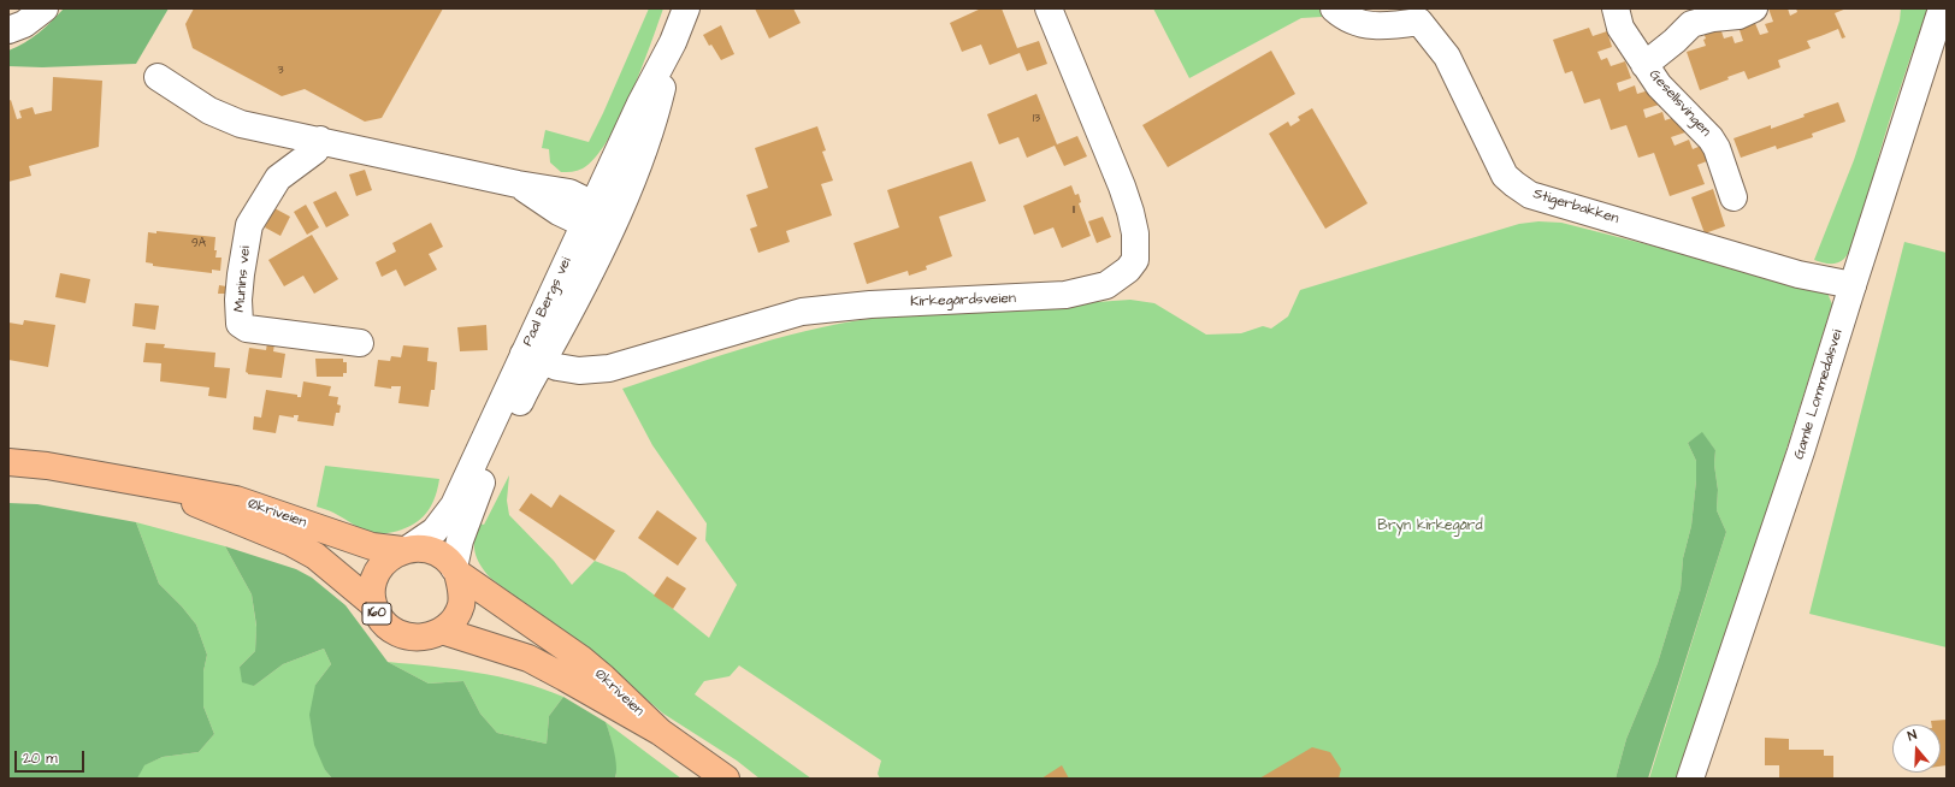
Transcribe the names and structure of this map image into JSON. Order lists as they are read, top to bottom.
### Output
{
  "streets": {
    "main road": ["Økriveien", "160"],
    "street": [
      "Gesellsvingen",
      "Stigerbakken",
      "Munins vei",
      "Kirkegårdsveien",
      "Paal Bergs vei",
      "Gamle Lommedalsvei"
    ]
  },
  "crossings": [
    ["Stigerbakken", "Gamle Lommedalsvei"],
    ["Kirkegårdsveien", "Paal Bergs vei"],
    ["Paal Bergs vei", "Økriveien"],
    ["Paal Bergs vei", "160"],
    ["Økriveien", "160"]
  ],
  "parks": ["Bryn kirkegård"],
  "house_numbers": [
    "3",
    "13",
    "11",
    "9A"
  ],
  "scale_bar": "20 m",
  "north": "top"
}
